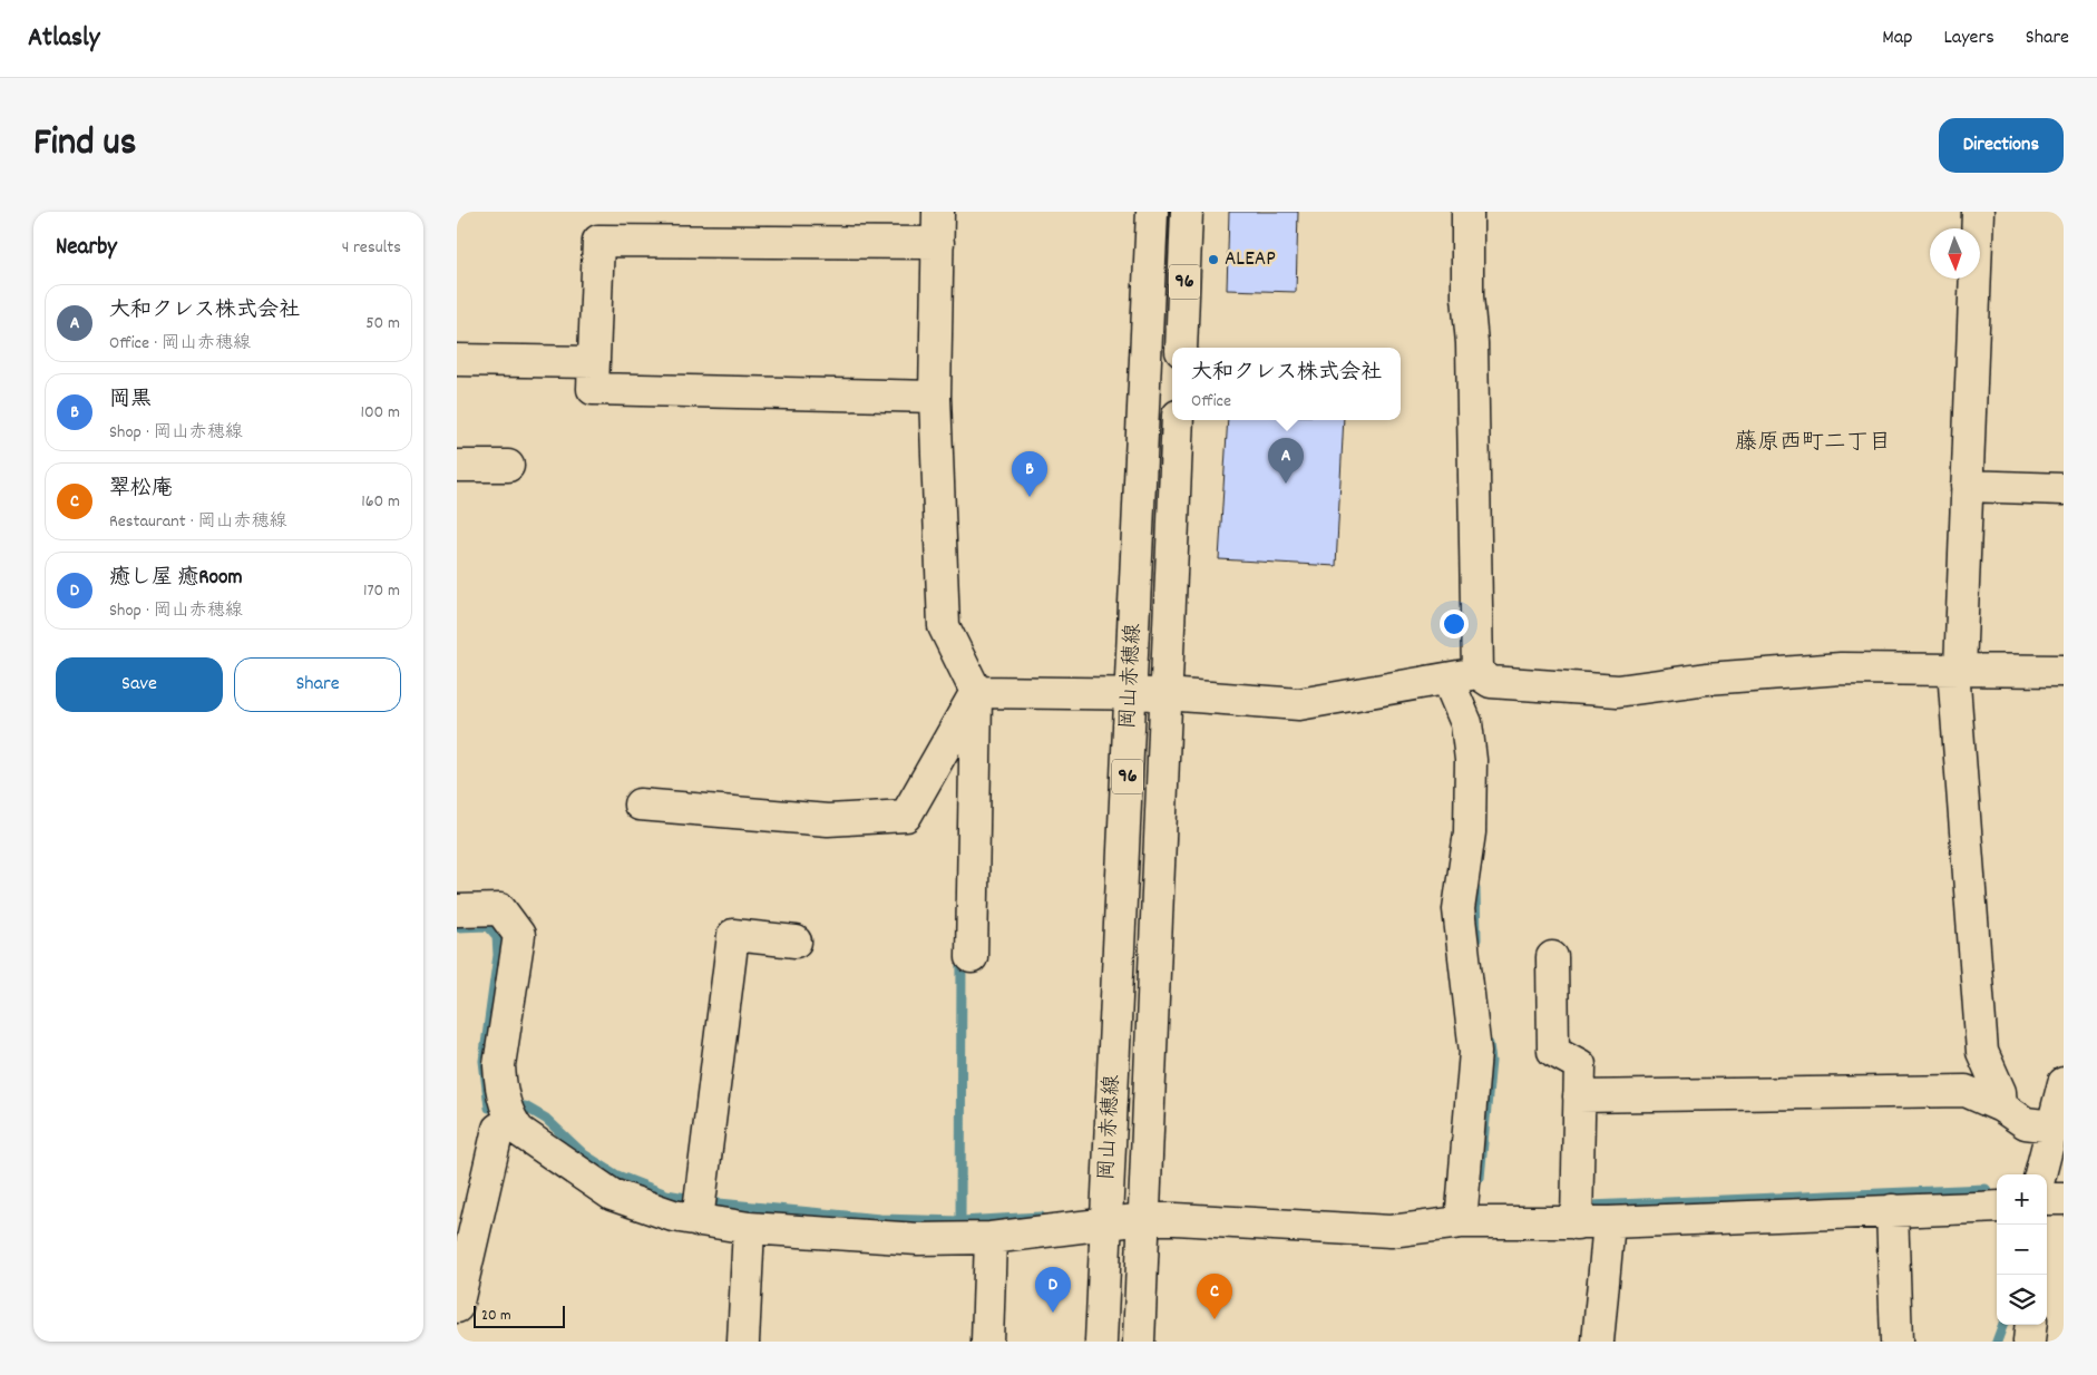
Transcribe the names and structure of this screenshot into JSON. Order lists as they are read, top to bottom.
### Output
{
  "streets": {
    "street": ["96", "岡山赤穂線"]
  },
  "districts": ["藤原西町二丁目"],
  "places": ["ALEAP"],
  "scale_bar": "20 m",
  "north": "bottom",
  "page": {
    "header": "Atlasly",
    "nav": ["Map", "Layers", "Share"],
    "title": "Find us",
    "buttons": [
      "Directions",
      ["Save", "Share"]
    ],
    "heading": ["Nearby", "4 results"],
    "list": [
      {
        "mark": "A",
        "name": "大和クレス株式会社",
        "note": "Office · 岡山赤穂線",
        "value": "50 m"
      },
      {
        "mark": "B",
        "name": "岡黒",
        "note": "Shop · 岡山赤穂線",
        "value": "100 m"
      },
      {
        "mark": "C",
        "name": "翠松庵",
        "note": "Restaurant · 岡山赤穂線",
        "value": "160 m"
      },
      {
        "mark": "D",
        "name": "癒し屋 癒Room",
        "note": "Shop · 岡山赤穂線",
        "value": "170 m"
      }
    ],
    "popup": ["大和クレス株式会社", "Office"],
    "pins": [
      "A",
      "B",
      "D",
      "C"
    ],
    "map_buttons": ["+", "−"],
    "scale": "20 m"
  }
}
